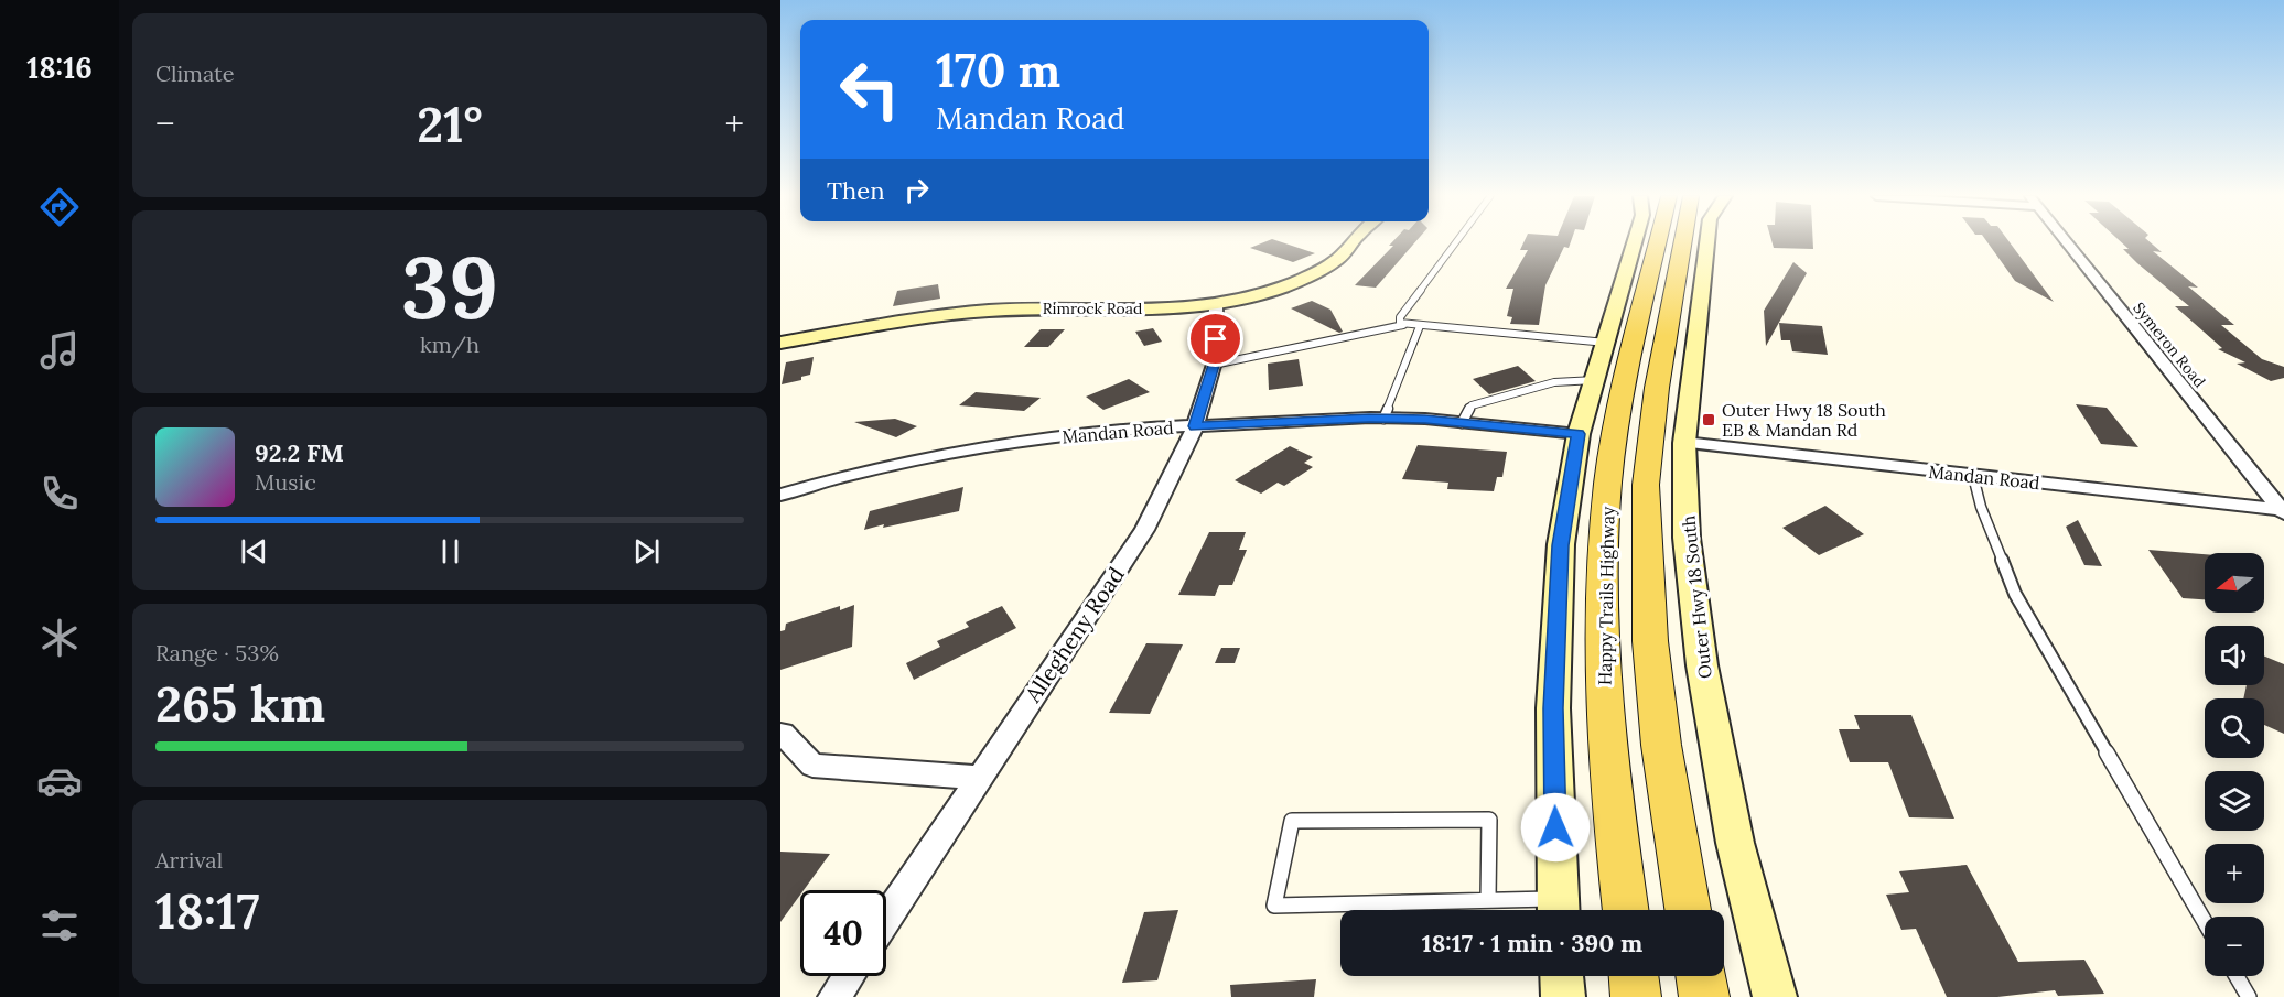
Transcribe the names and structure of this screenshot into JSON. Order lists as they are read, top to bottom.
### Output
{
  "streets": {
    "main road": ["Happy Trails Highway"],
    "street": [
      "Rimrock Road",
      "Symeron Road",
      "Mandan Road",
      "Outer Hwy 18 South",
      "Allegheny Road"
    ]
  },
  "crossings": [
    ["Rimrock Road", "Allegheny Road"],
    ["Symeron Road", "Mandan Road"],
    ["Mandan Road", "Outer Hwy 18 South"],
    ["Mandan Road", "Allegheny Road"]
  ],
  "places": {
    "transit": ["Outer Hwy 18 South EB & Mandan Rd"]
  },
  "north": "left",
  "page": {
    "tabs": "18:16",
    "tile": [
      "Climate",
      ["39", "km/h"],
      ["Range · 53%", "265 km"],
      ["Arrival", "18:17"]
    ],
    "turn": ["170 m", "Mandan Road"],
    "heat": ["−", "21°", "+"],
    "then": "Then",
    "song": ["92.2 FM", "Music"],
    "map_buttons": ["+", "−"],
    "limit": "40",
    "trip": "18:17 · 1 min · 390 m"
  }
}
